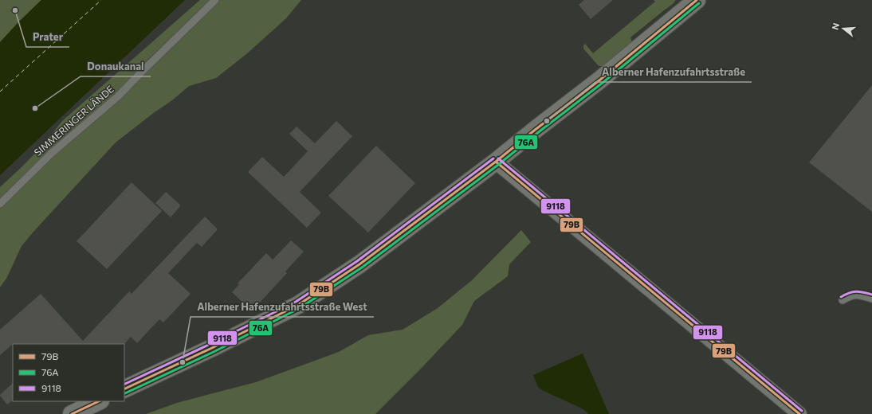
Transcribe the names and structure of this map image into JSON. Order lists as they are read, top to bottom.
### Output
{
  "streets": {
    "lane": ["SIMMERINGER LÄNDE"]
  },
  "places": [
    "Prater",
    "Donaukanal",
    "Alberner Hafenzufahrtsstraße",
    "Alberner Hafenzufahrtsstraße West"
  ],
  "lines": ["transit line 79B", "transit line 76A", "transit line 9118"],
  "legend": ["79B", "76A", "9118"],
  "north": "left"
}
